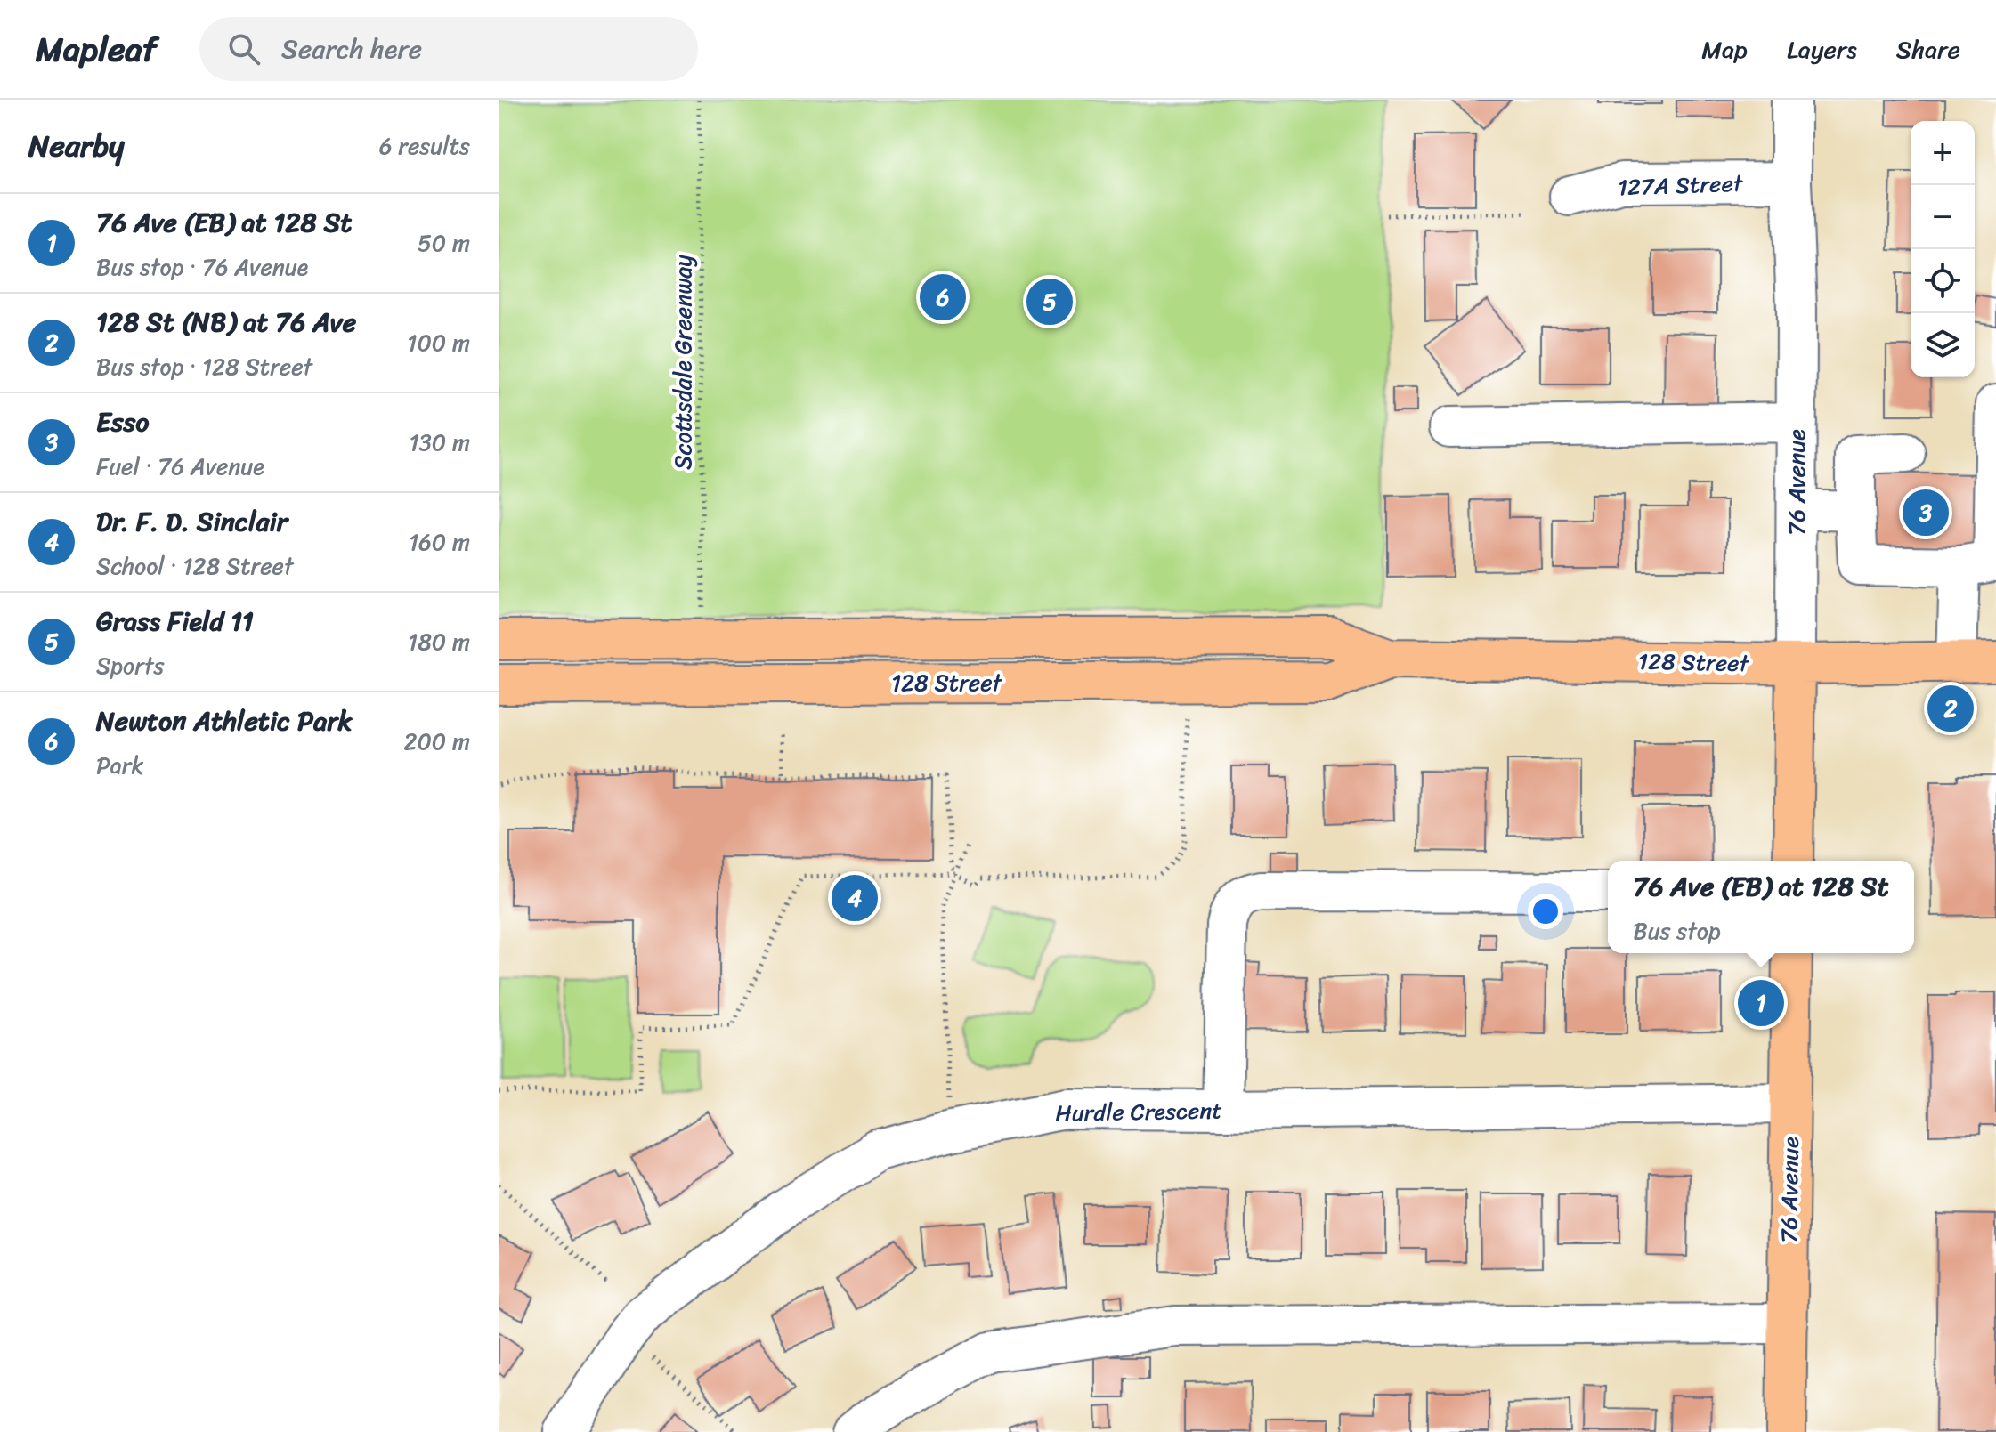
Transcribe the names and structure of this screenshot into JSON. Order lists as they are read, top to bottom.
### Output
{
  "streets": {
    "main road": ["76 Avenue", "128 Street"],
    "street": ["127A Street", "Hurdle Crescent"],
    "path": ["Scottsdale Greenway"]
  },
  "crossings": [
    ["127A Street", "76 Avenue"],
    ["76 Avenue", "128 Street"],
    ["76 Avenue", "Hurdle Crescent"]
  ],
  "page": {
    "header": "Mapleaf",
    "search": "Search here",
    "nav": ["Map", "Layers", "Share"],
    "heading": ["Nearby", "6 results"],
    "map_buttons": ["+", "−"],
    "list": [
      {
        "mark": "1",
        "name": "76 Ave (EB) at 128 St",
        "note": "Bus stop · 76 Avenue",
        "value": "50 m"
      },
      {
        "mark": "2",
        "name": "128 St (NB) at 76 Ave",
        "note": "Bus stop · 128 Street",
        "value": "100 m"
      },
      {
        "mark": "3",
        "name": "Esso",
        "note": "Fuel · 76 Avenue",
        "value": "130 m"
      },
      {
        "mark": "4",
        "name": "Dr. F. D. Sinclair",
        "note": "School · 128 Street",
        "value": "160 m"
      },
      {
        "mark": "5",
        "name": "Grass Field 11",
        "note": "Sports",
        "value": "180 m"
      },
      {
        "mark": "6",
        "name": "Newton Athletic Park",
        "note": "Park",
        "value": "200 m"
      }
    ],
    "pins": [
      "6",
      "5",
      "3",
      "2",
      "4",
      "1"
    ],
    "popup": ["76 Ave (EB) at 128 St", "Bus stop"]
  }
}
